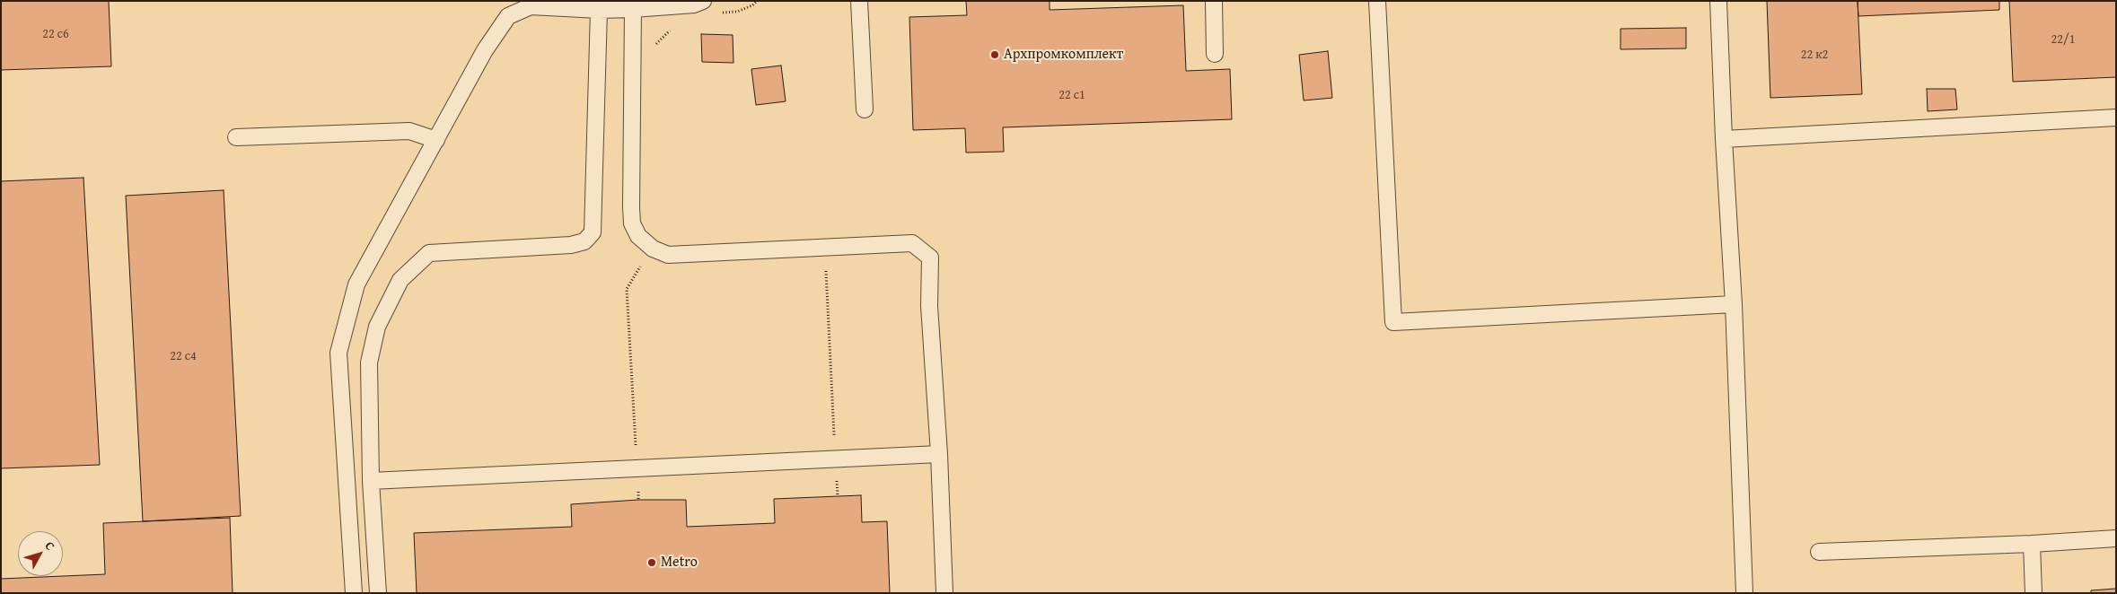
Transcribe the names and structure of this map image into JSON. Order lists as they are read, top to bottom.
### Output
{
  "places": ["Архпромкомплект", "Metro"],
  "house_numbers": [
    "22 с6",
    "22/1",
    "22 к2",
    "22 с1",
    "22 с4"
  ],
  "north": "top right"
}
